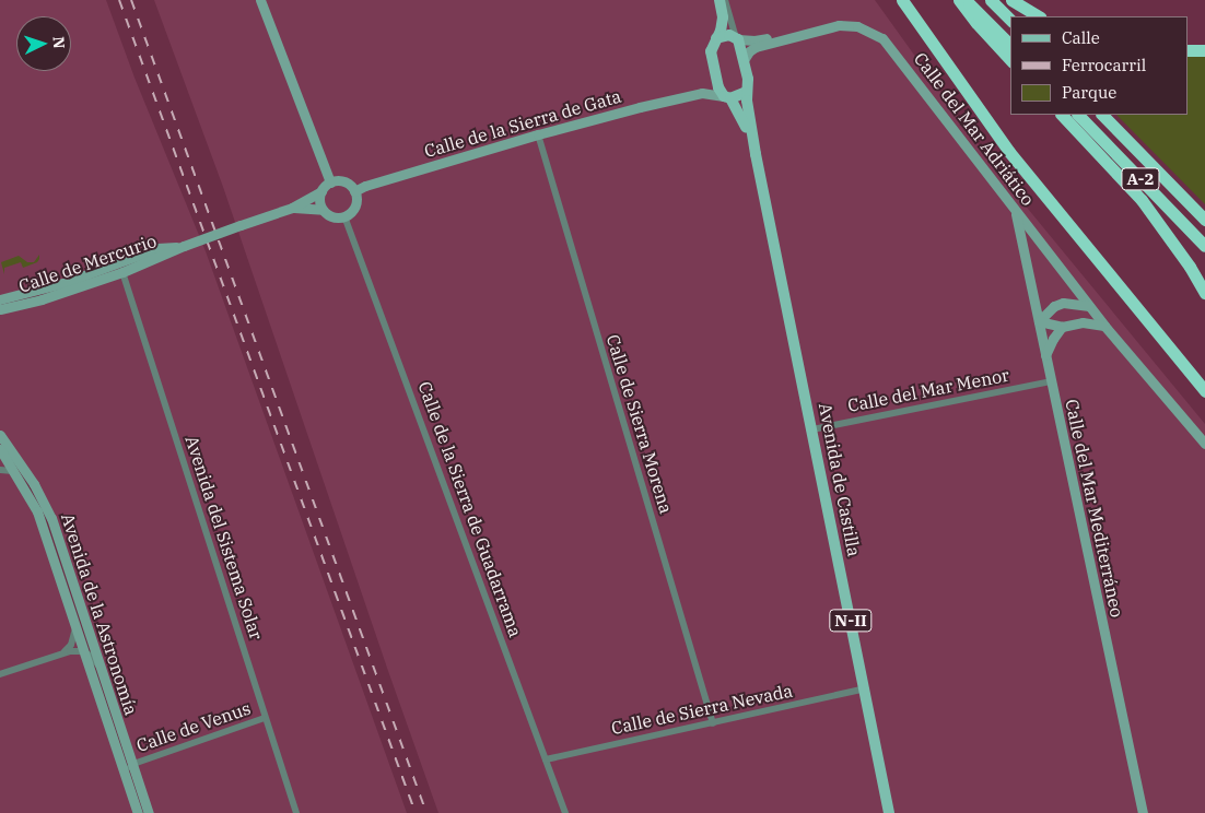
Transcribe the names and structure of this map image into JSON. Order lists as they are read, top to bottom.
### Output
{
  "streets": {
    "highway": ["A-2"],
    "main road": ["Avenida de Castilla", "N-II"],
    "street": [
      "Calle de la Sierra de Gata",
      "Calle del Mar Adriático",
      "Calle de Mercurio",
      "Calle del Mar Menor",
      "Calle de Sierra Morena",
      "Calle del Mar Mediterráneo",
      "Calle de la Sierra de Guadarrama",
      "Avenida del Sistema Solar",
      "Avenida de la Astronomía",
      "Calle de Sierra Nevada",
      "Calle de Venus"
    ]
  },
  "crossings": [
    ["Calle de la Sierra de Gata", "Calle de Sierra Morena"],
    ["Calle de la Sierra de Gata", "Avenida de Castilla"],
    ["Calle de la Sierra de Gata", "Calle de la Sierra de Guadarrama"],
    ["Calle de la Sierra de Gata", "N-II"],
    ["Calle del Mar Adriático", "Calle del Mar Mediterráneo"],
    ["Calle del Mar Adriático", "N-II"],
    ["Calle de Mercurio", "Avenida del Sistema Solar"],
    ["Calle del Mar Menor", "Avenida de Castilla"],
    ["Calle del Mar Menor", "Calle del Mar Mediterráneo"],
    ["Calle de Sierra Morena", "Calle de Sierra Nevada"],
    ["Avenida de Castilla", "N-II"],
    ["Avenida de Castilla", "Calle de Sierra Nevada"],
    ["Calle de la Sierra de Guadarrama", "Calle de Sierra Nevada"],
    ["Avenida del Sistema Solar", "Calle de Venus"],
    ["Avenida de la Astronomía", "Calle de Venus"]
  ],
  "legend": ["Calle", "Ferrocarril", "Parque"],
  "north": "right"
}
